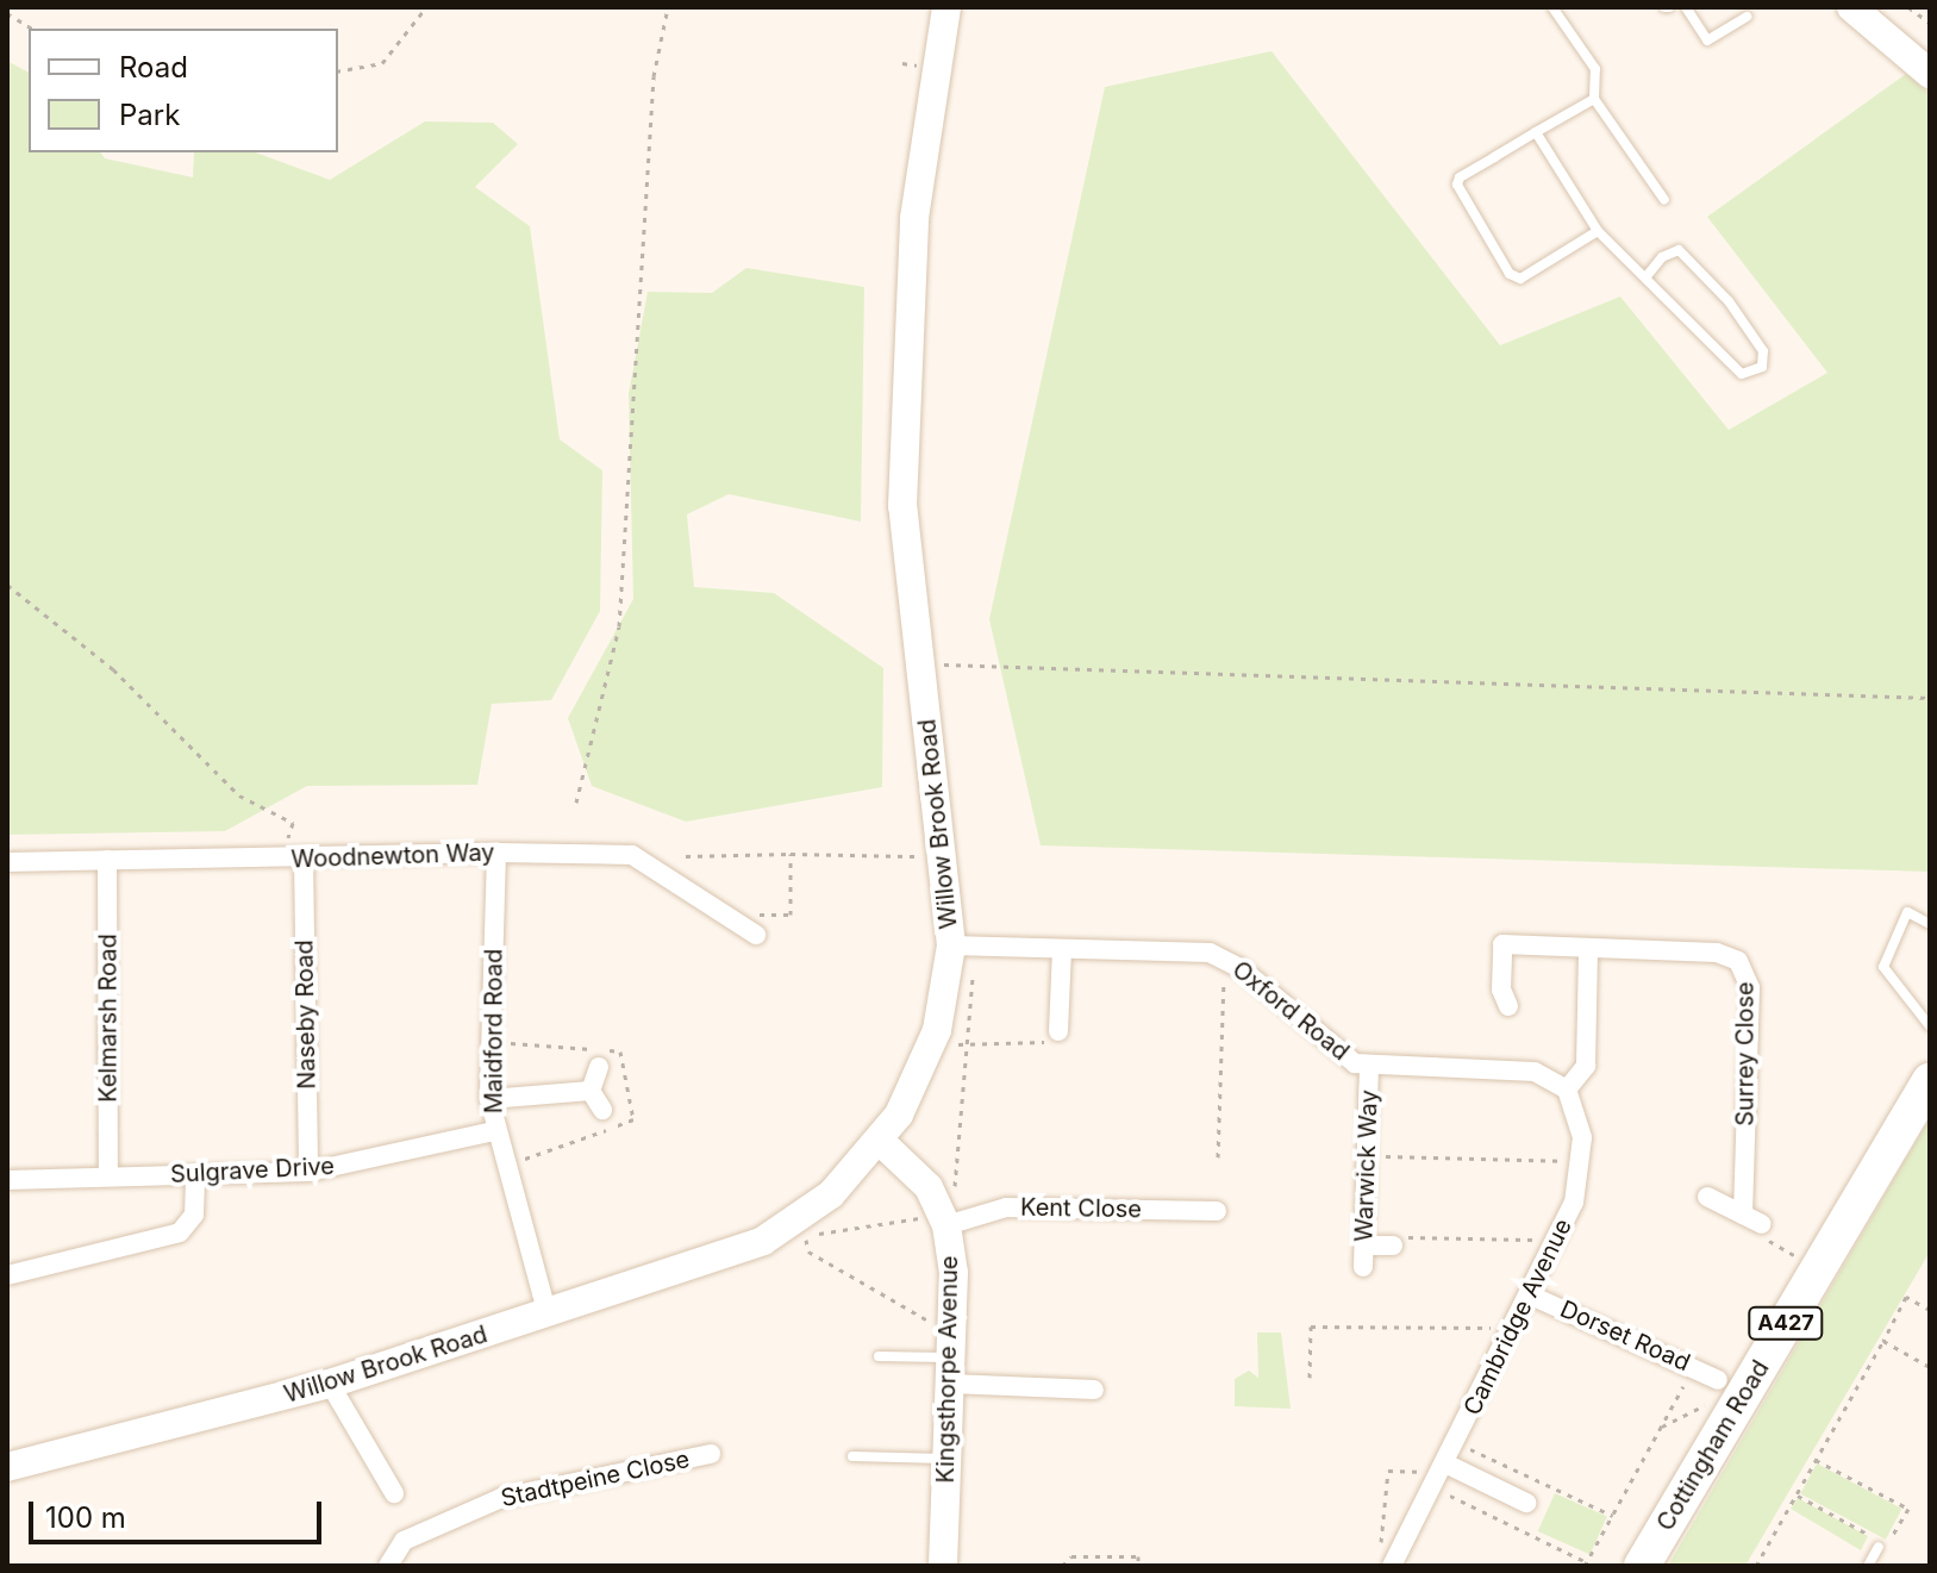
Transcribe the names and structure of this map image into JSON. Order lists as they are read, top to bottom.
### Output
{
  "streets": {
    "highway": ["A427", "Cottingham Road"],
    "street": [
      "Willow Brook Road",
      "Woodnewton Way",
      "Oxford Road",
      "Naseby Road",
      "Kelmarsh Road",
      "Maidford Road",
      "Surrey Close",
      "Warwick Way",
      "Sulgrave Drive",
      "Kent Close",
      "Cambridge Avenue",
      "Dorset Road",
      "Kingsthorpe Avenue",
      "Stadtpeine Close"
    ]
  },
  "crossings": [
    ["Willow Brook Road", "Oxford Road"],
    ["Willow Brook Road", "Maidford Road"],
    ["Willow Brook Road", "Kingsthorpe Avenue"],
    ["Woodnewton Way", "Naseby Road"],
    ["Woodnewton Way", "Kelmarsh Road"],
    ["Woodnewton Way", "Maidford Road"],
    ["Oxford Road", "Warwick Way"],
    ["Oxford Road", "Cambridge Avenue"],
    ["Naseby Road", "Sulgrave Drive"],
    ["Kelmarsh Road", "Sulgrave Drive"],
    ["Maidford Road", "Sulgrave Drive"],
    ["Kent Close", "Kingsthorpe Avenue"],
    ["Cambridge Avenue", "Dorset Road"]
  ],
  "legend": ["Road", "Park"],
  "scale_bar": "100 m"
}
